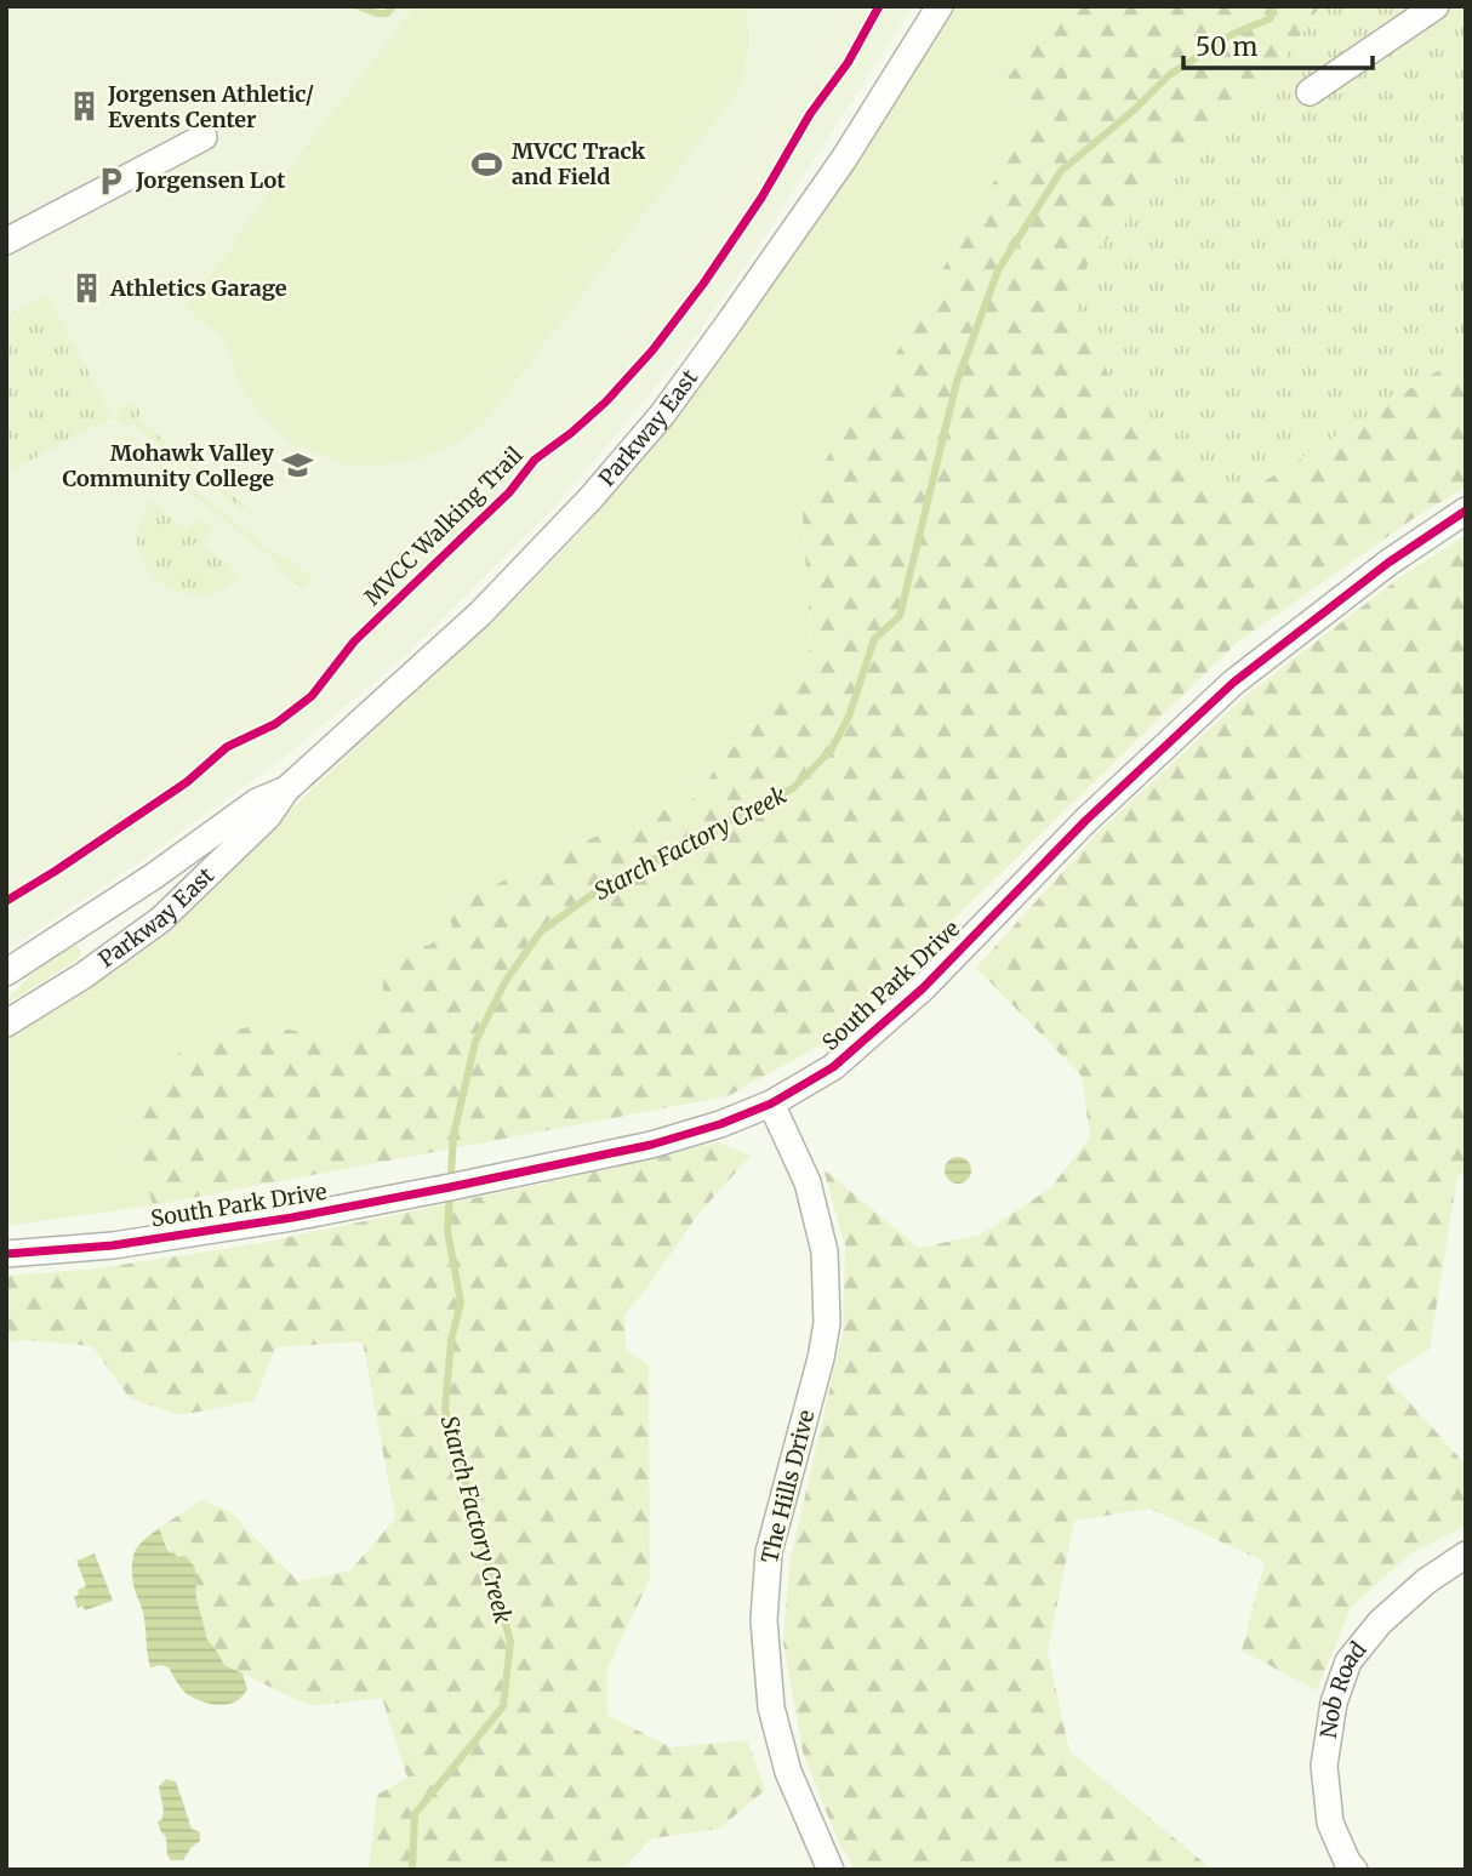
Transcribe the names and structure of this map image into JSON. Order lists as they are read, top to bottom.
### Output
{
  "streets": {
    "street": [
      "Parkway East",
      "South Park Drive",
      "The Hills Drive",
      "Nob Road"
    ],
    "cycle path": ["MVCC Walking Trail"]
  },
  "crossings": [
    ["South Park Drive", "The Hills Drive"]
  ],
  "water": ["Starch Factory Creek"],
  "places": {
    "building": ["Jorgensen Athletic/ Events Center", "Athletics Garage"],
    "sports": ["MVCC Track and Field"],
    "parking": ["Jorgensen Lot"],
    "school or university": ["Mohawk Valley Community College"]
  },
  "scale_bar": "50 m"
}
